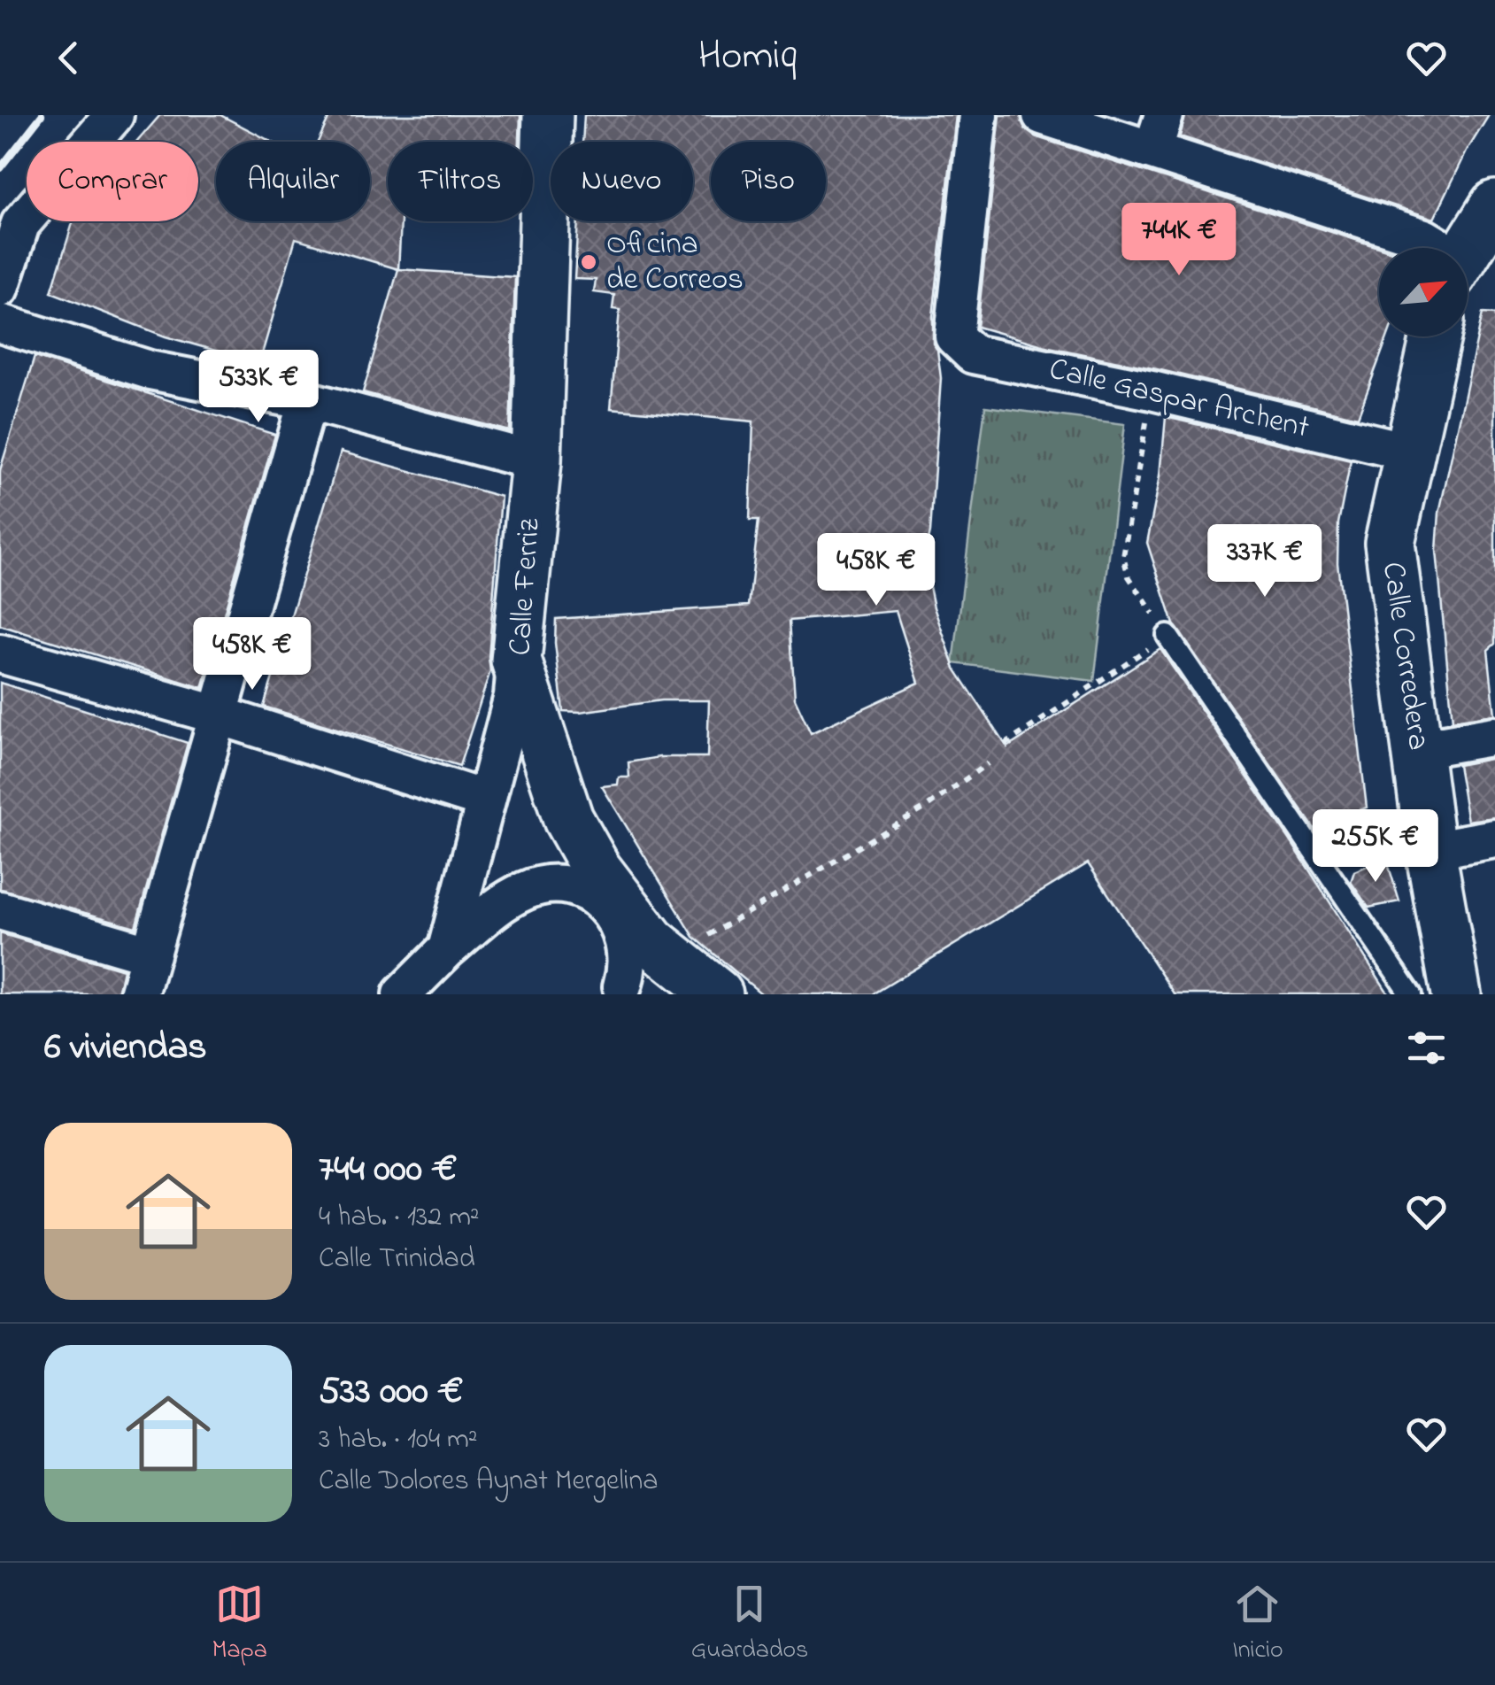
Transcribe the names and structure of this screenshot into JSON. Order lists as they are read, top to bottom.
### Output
{
  "streets": {
    "street": ["Calle Gaspar Archent", "Calle Ferriz", "Calle Corredera"]
  },
  "crossings": [
    ["Calle Gaspar Archent", "Calle Corredera"]
  ],
  "places": ["Oficina de Correos"],
  "north": "top right",
  "page": {
    "header": "Homiq",
    "chip": [
      "Comprar",
      "Alquilar",
      "Filtros",
      "Nuevo",
      "Piso"
    ],
    "price": [
      "744K €",
      "533K €",
      "337K €",
      "458K €",
      "458K €",
      "255K €"
    ],
    "heading": "6 viviendas",
    "list": [
      {
        "name": "744 000 €",
        "note": "4 hab. · 132 m² · Calle Trinidad"
      },
      {
        "name": "533 000 €",
        "note": "3 hab. · 104 m² · Calle Dolores Aynat Mergelina"
      }
    ],
    "tabs": ["Mapa", "Guardados", "Inicio"]
  }
}
